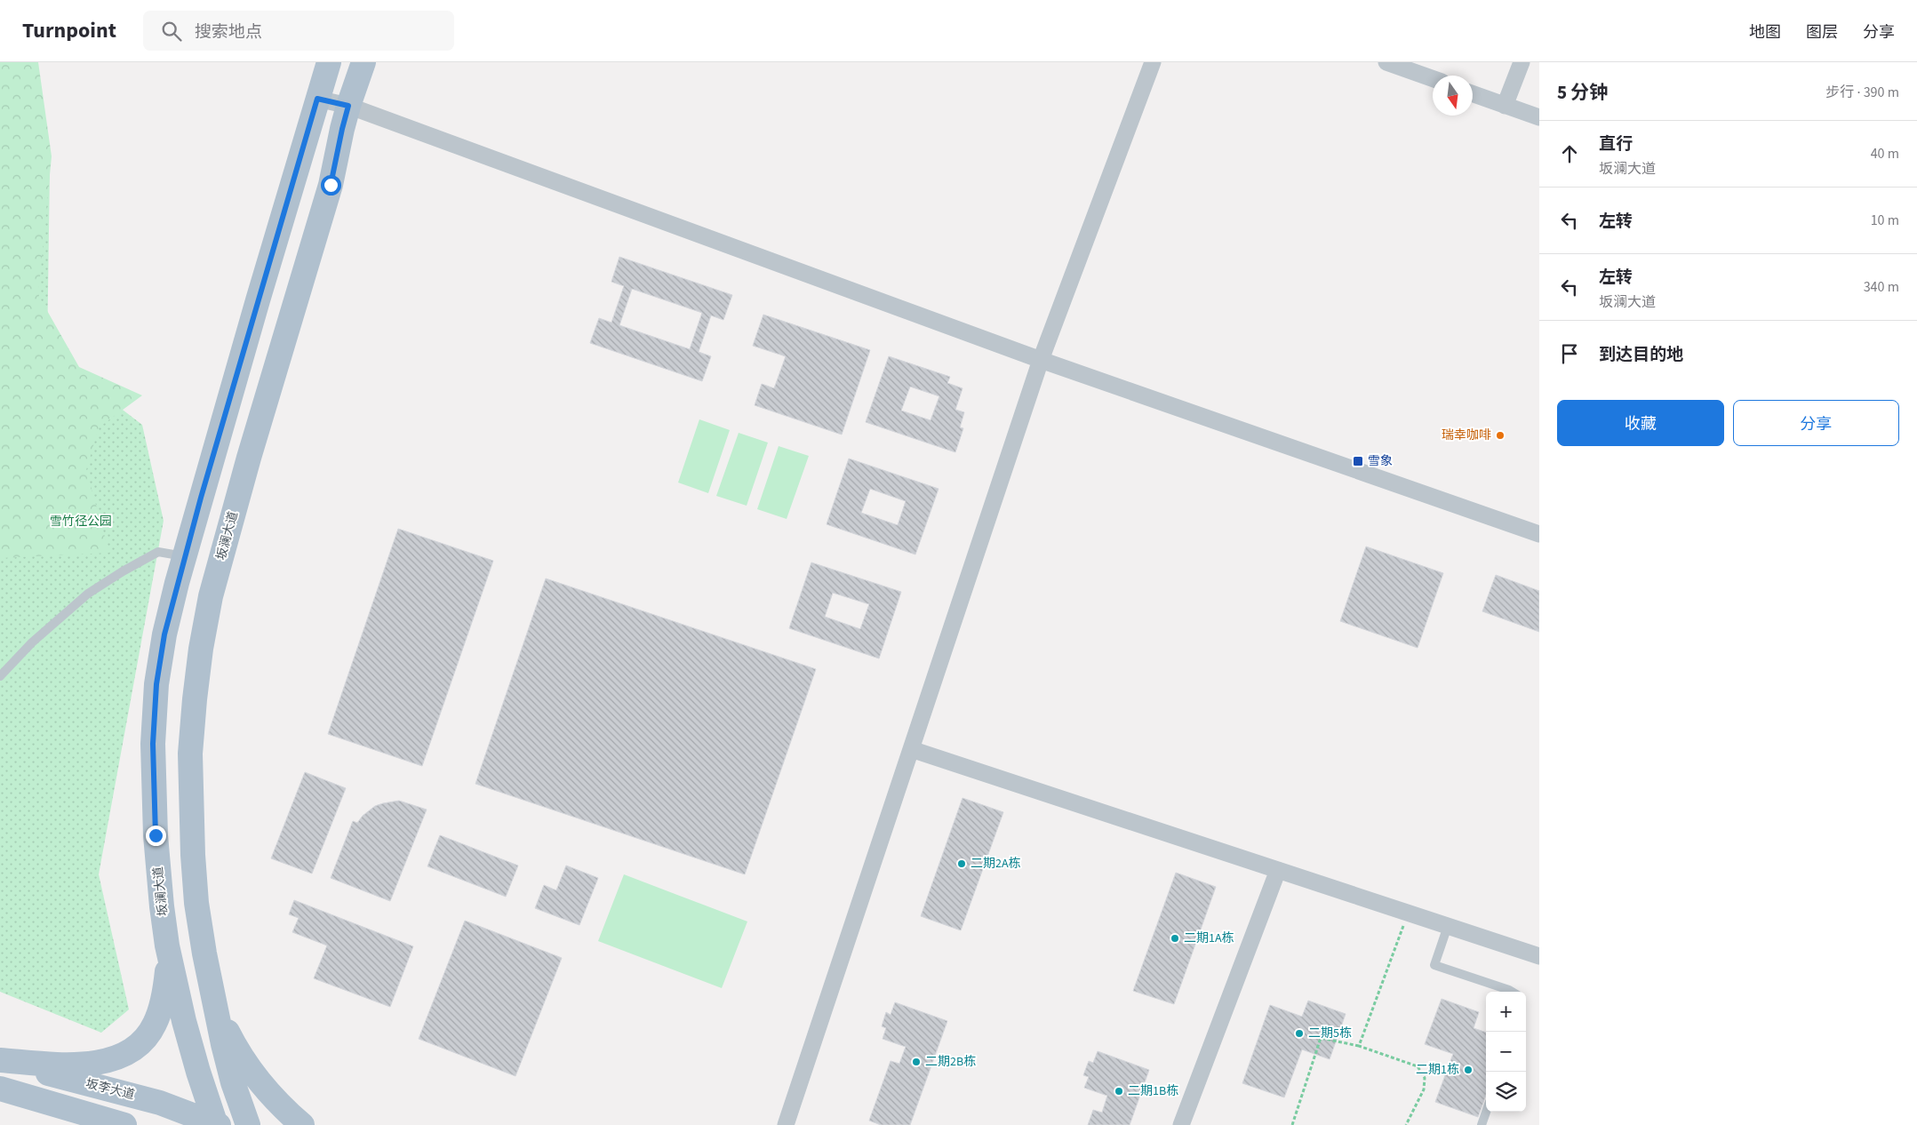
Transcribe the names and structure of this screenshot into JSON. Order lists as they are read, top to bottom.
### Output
{
  "streets": {
    "main road": ["坂澜大道", "坂李大道"]
  },
  "crossings": [
    ["坂澜大道", "坂李大道"]
  ],
  "parks": ["雪竹径公园"],
  "places": {
    "other": [
      "瑞幸咖啡",
      "二期2A栋",
      "二期1A栋",
      "二期5栋",
      "二期2B栋",
      "二期1栋",
      "二期1B栋"
    ],
    "transit": ["雪象"]
  },
  "north": "bottom",
  "page": {
    "header": "Turnpoint",
    "search": "搜索地点",
    "nav": ["地图", "图层", "分享"],
    "heading": ["5 分钟", "步行 · 390 m"],
    "list": [
      ["直行", "坂澜大道", "40 m"],
      ["左转", "10 m"],
      ["左转", "坂澜大道", "340 m"],
      "到达目的地"
    ],
    "buttons": ["收藏", "分享"],
    "map_buttons": ["+", "−"]
  }
}
